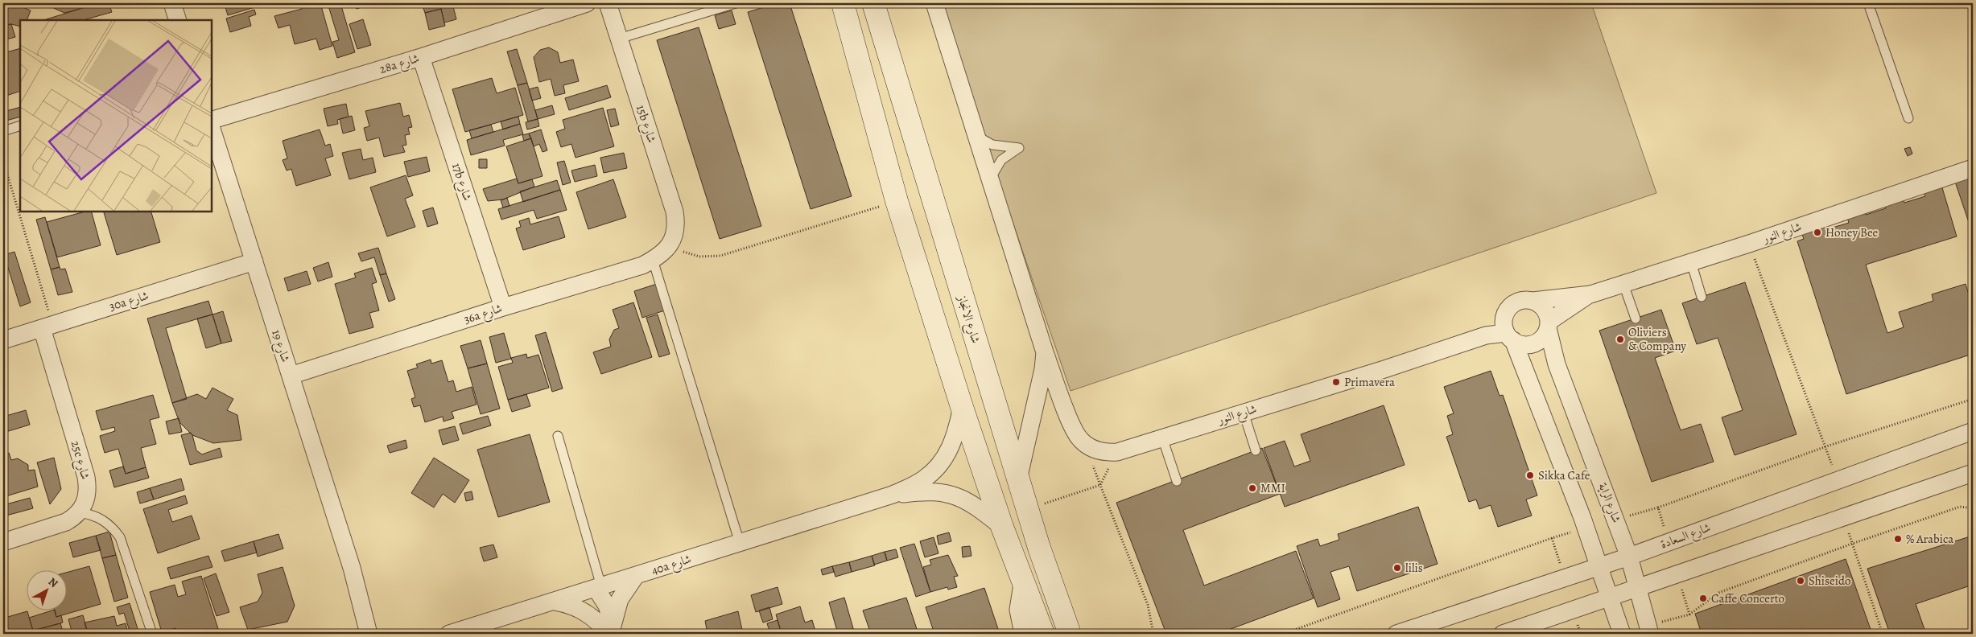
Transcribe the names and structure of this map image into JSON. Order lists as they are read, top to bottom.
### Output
{
  "streets": {
    "street": [
      "28a شارع",
      "15b شارع",
      "17b شارع",
      "شارع النور",
      "30a شارع",
      "36a شارع",
      "شارع الانجاز",
      "شارع 19",
      "25c شارع",
      "شارع الراية",
      "شارع السعادة",
      "40a شارع"
    ]
  },
  "crossings": [
    ["28a شارع", "17b شارع"],
    ["15b شارع", "36a شارع"],
    ["17b شارع", "36a شارع"],
    ["شارع النور", "شارع الراية"],
    ["30a شارع", "شارع 19"],
    ["30a شارع", "25c شارع"],
    ["36a شارع", "شارع 19"],
    ["شارع الراية", "شارع السعادة"]
  ],
  "places": [
    "Honey Bee",
    "Oliviers & Company",
    "Primavera",
    "Sikka Cafe",
    "MMI",
    "% Arabica",
    "lilis",
    "Shiseido",
    "Caffe Concerto"
  ],
  "north": "top right"
}
